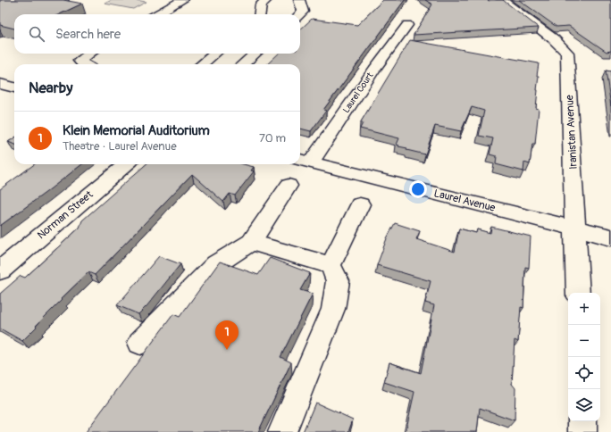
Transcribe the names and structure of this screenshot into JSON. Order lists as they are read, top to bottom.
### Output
{
  "streets": {
    "street": [
      "Laurel Court",
      "Iranistan Avenue",
      "Laurel Avenue",
      "Norman Street"
    ]
  },
  "crossings": [
    ["Laurel Court", "Laurel Avenue"],
    ["Iranistan Avenue", "Laurel Avenue"]
  ],
  "page": {
    "search": "Search here",
    "heading": "Nearby",
    "list": [
      {
        "mark": "1",
        "name": "Klein Memorial Auditorium",
        "note": "Theatre · Laurel Avenue",
        "value": "70 m"
      }
    ],
    "map_buttons": ["+", "−"],
    "pins": "1"
  }
}
